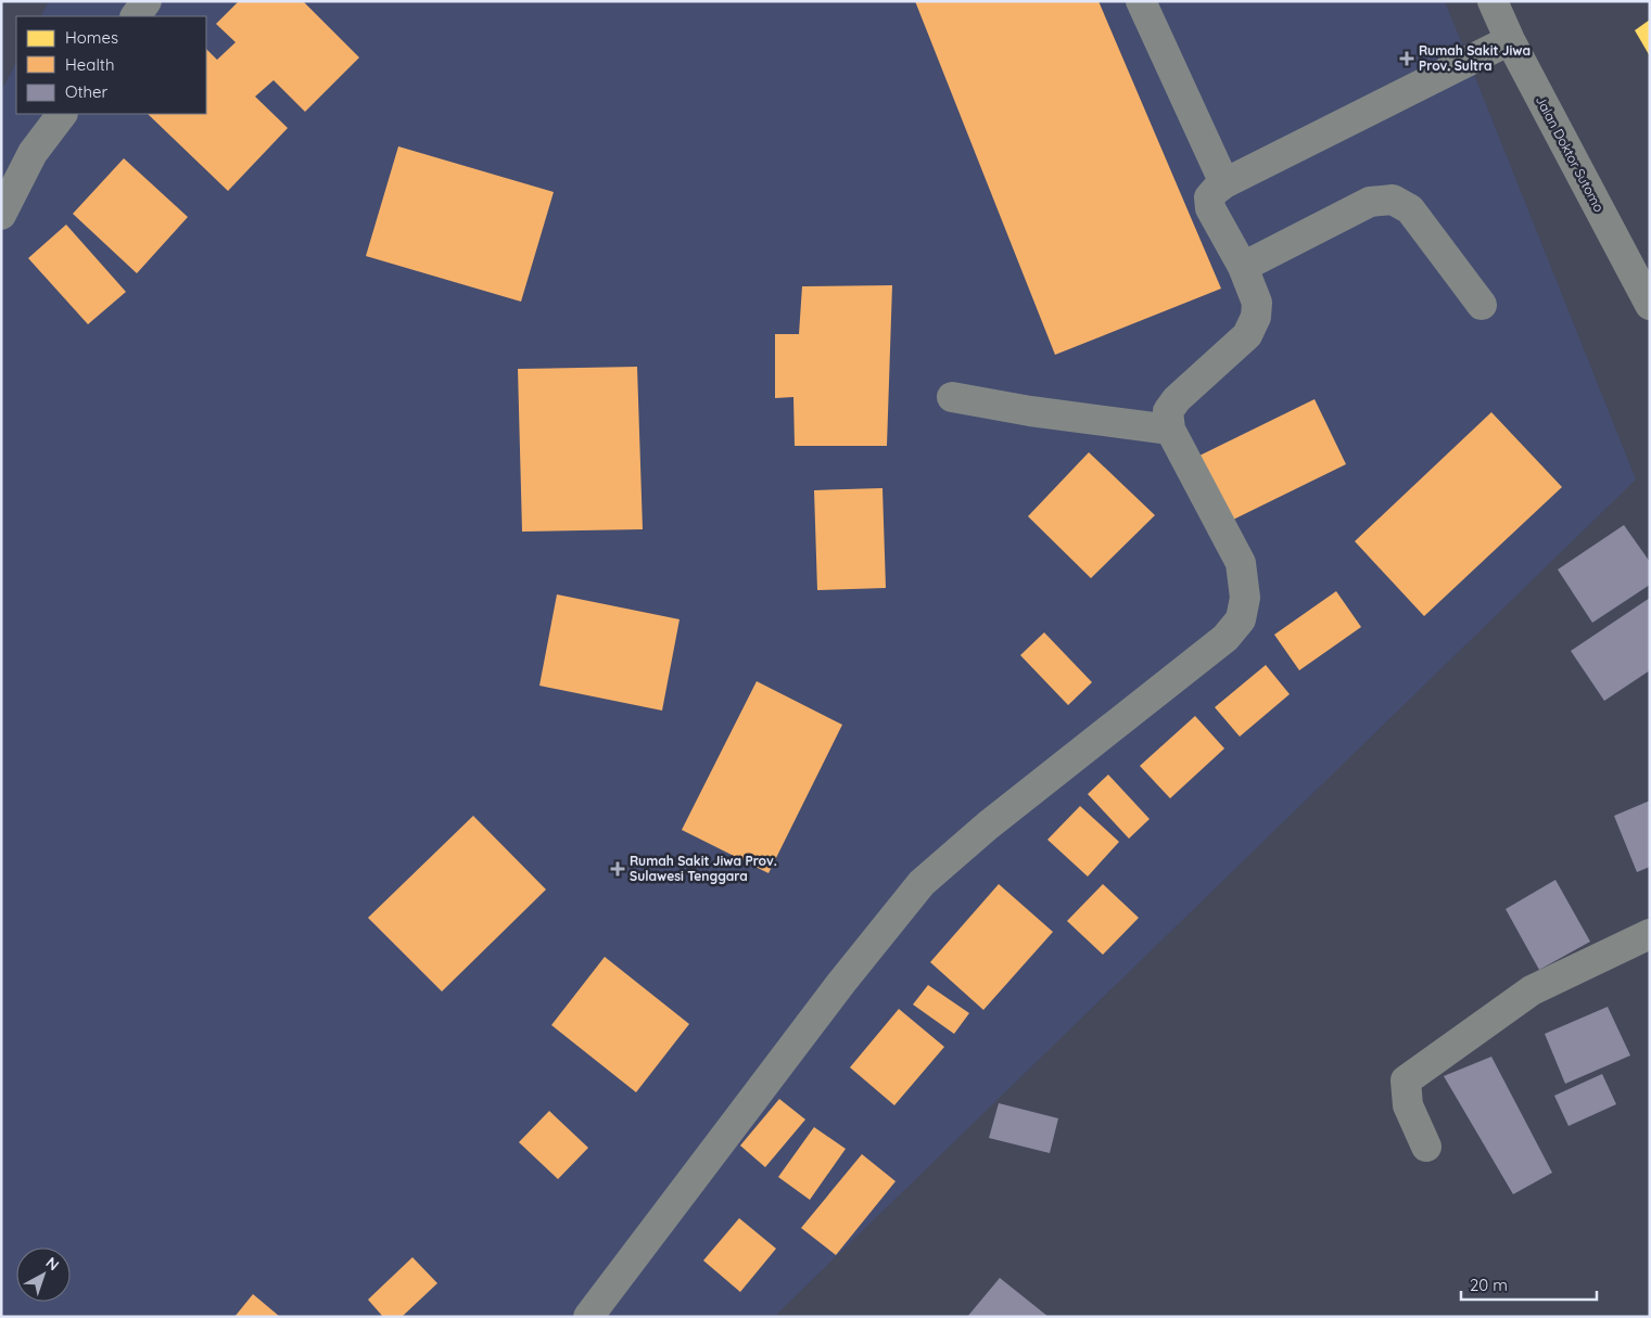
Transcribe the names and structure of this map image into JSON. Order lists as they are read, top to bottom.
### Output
{
  "streets": {
    "street": ["Jalan Doktor Sutomo"]
  },
  "places": {
    "health": ["Rumah Sakit Jiwa Prov. Sultra", "Rumah Sakit Jiwa Prov. Sulawesi Tenggara"]
  },
  "legend": ["Homes", "Health", "Other"],
  "scale_bar": "20 m",
  "north": "top right"
}
